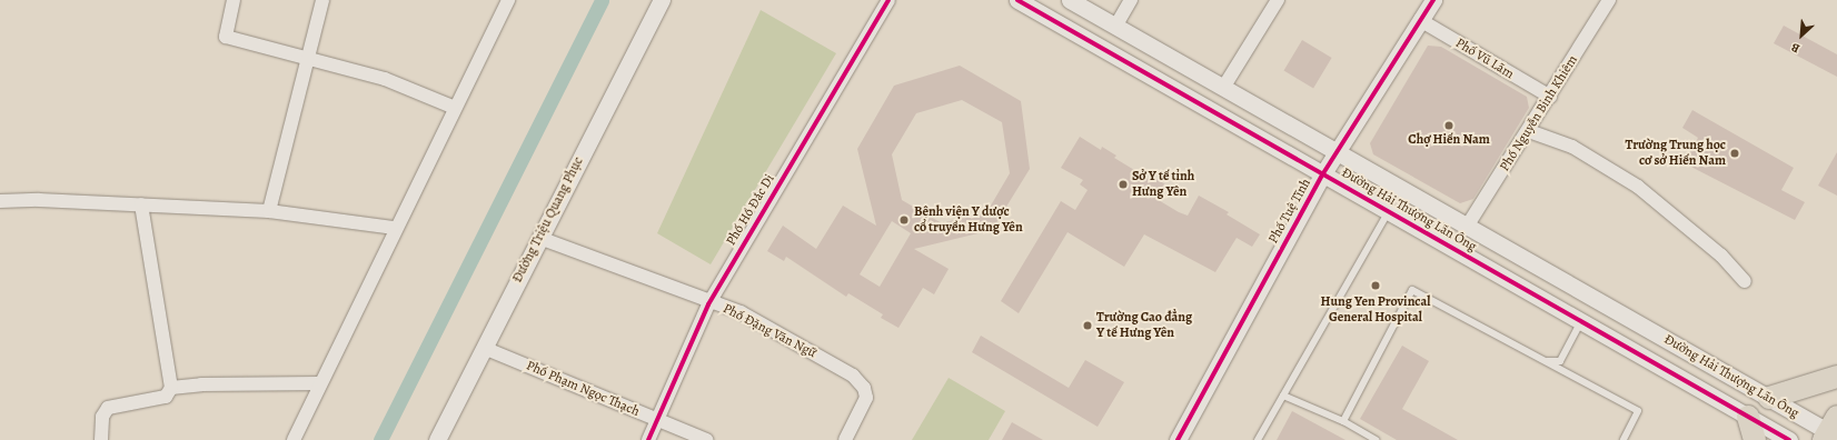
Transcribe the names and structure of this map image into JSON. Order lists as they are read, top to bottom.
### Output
{
  "streets": {
    "street": [
      "Phố Vũ Lãm",
      "Phố Nguyễn Bỉnh Khiêm",
      "Phố Hồ Đắc Di",
      "Đường Hải Thượng Lãn Ông",
      "Phố Tuệ Tĩnh",
      "Đường Triệu Quang Phục",
      "Phố Đặng Văn Ngữ",
      "Phố Phạm Ngọc Thạch"
    ]
  },
  "crossings": [
    ["Phố Vũ Lãm", "Phố Nguyễn Bỉnh Khiêm"],
    ["Phố Vũ Lãm", "Phố Tuệ Tĩnh"],
    ["Phố Nguyễn Bỉnh Khiêm", "Đường Hải Thượng Lãn Ông"],
    ["Phố Hồ Đắc Di", "Phố Đặng Văn Ngữ"],
    ["Phố Hồ Đắc Di", "Phố Phạm Ngọc Thạch"],
    ["Đường Hải Thượng Lãn Ông", "Phố Tuệ Tĩnh"],
    ["Đường Triệu Quang Phục", "Phố Đặng Văn Ngữ"],
    ["Đường Triệu Quang Phục", "Phố Phạm Ngọc Thạch"]
  ],
  "places": [
    "Chợ Hiến Nam",
    "Trường Trung học cơ sở Hiến Nam",
    "Sở Y tế tỉnh Hưng Yên",
    "Bệnh viện Y dược cổ truyền Hưng Yên",
    "Hung Yen Provincal General Hospital",
    "Trường Cao đẳng Y tế Hưng Yên"
  ],
  "north": "bottom left"
}
